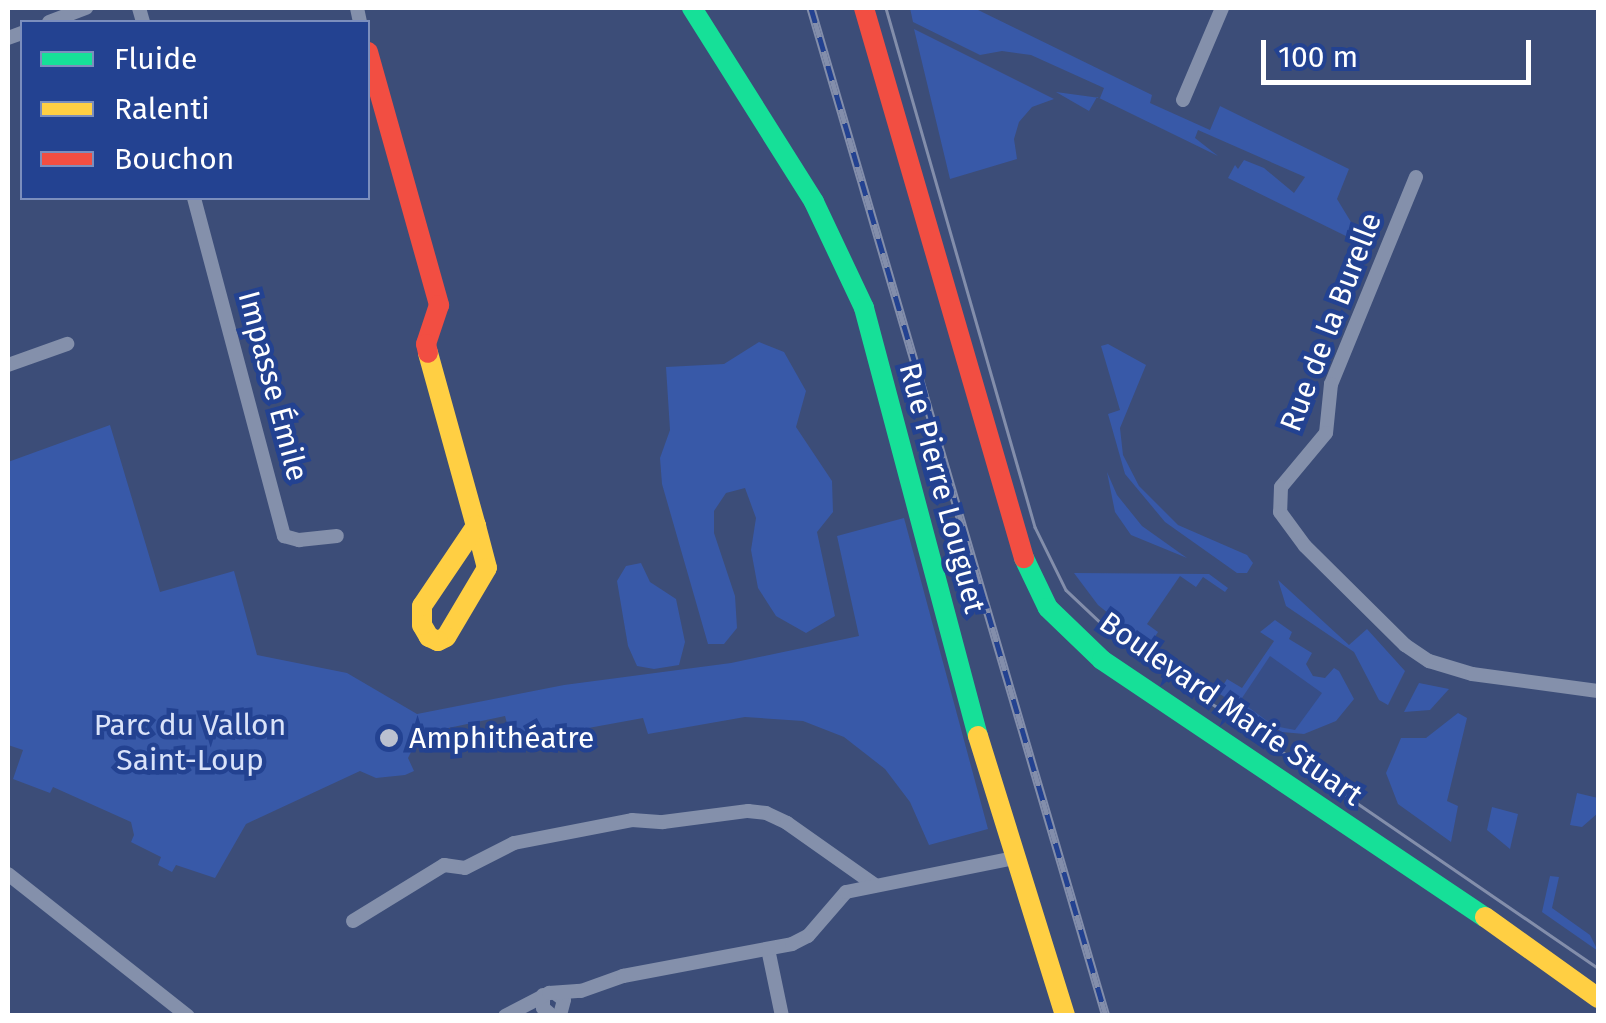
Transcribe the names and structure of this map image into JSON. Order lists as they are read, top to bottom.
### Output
{
  "streets": {
    "street": [
      "Rue de la Burelle",
      "Impasse Émile",
      "Rue Pierre Louguet",
      "Boulevard Marie Stuart"
    ]
  },
  "parks": ["Parc du Vallon Saint-Loup"],
  "places": ["Amphithéatre"],
  "legend": ["Fluide", "Ralenti", "Bouchon"],
  "scale_bar": "100 m"
}
